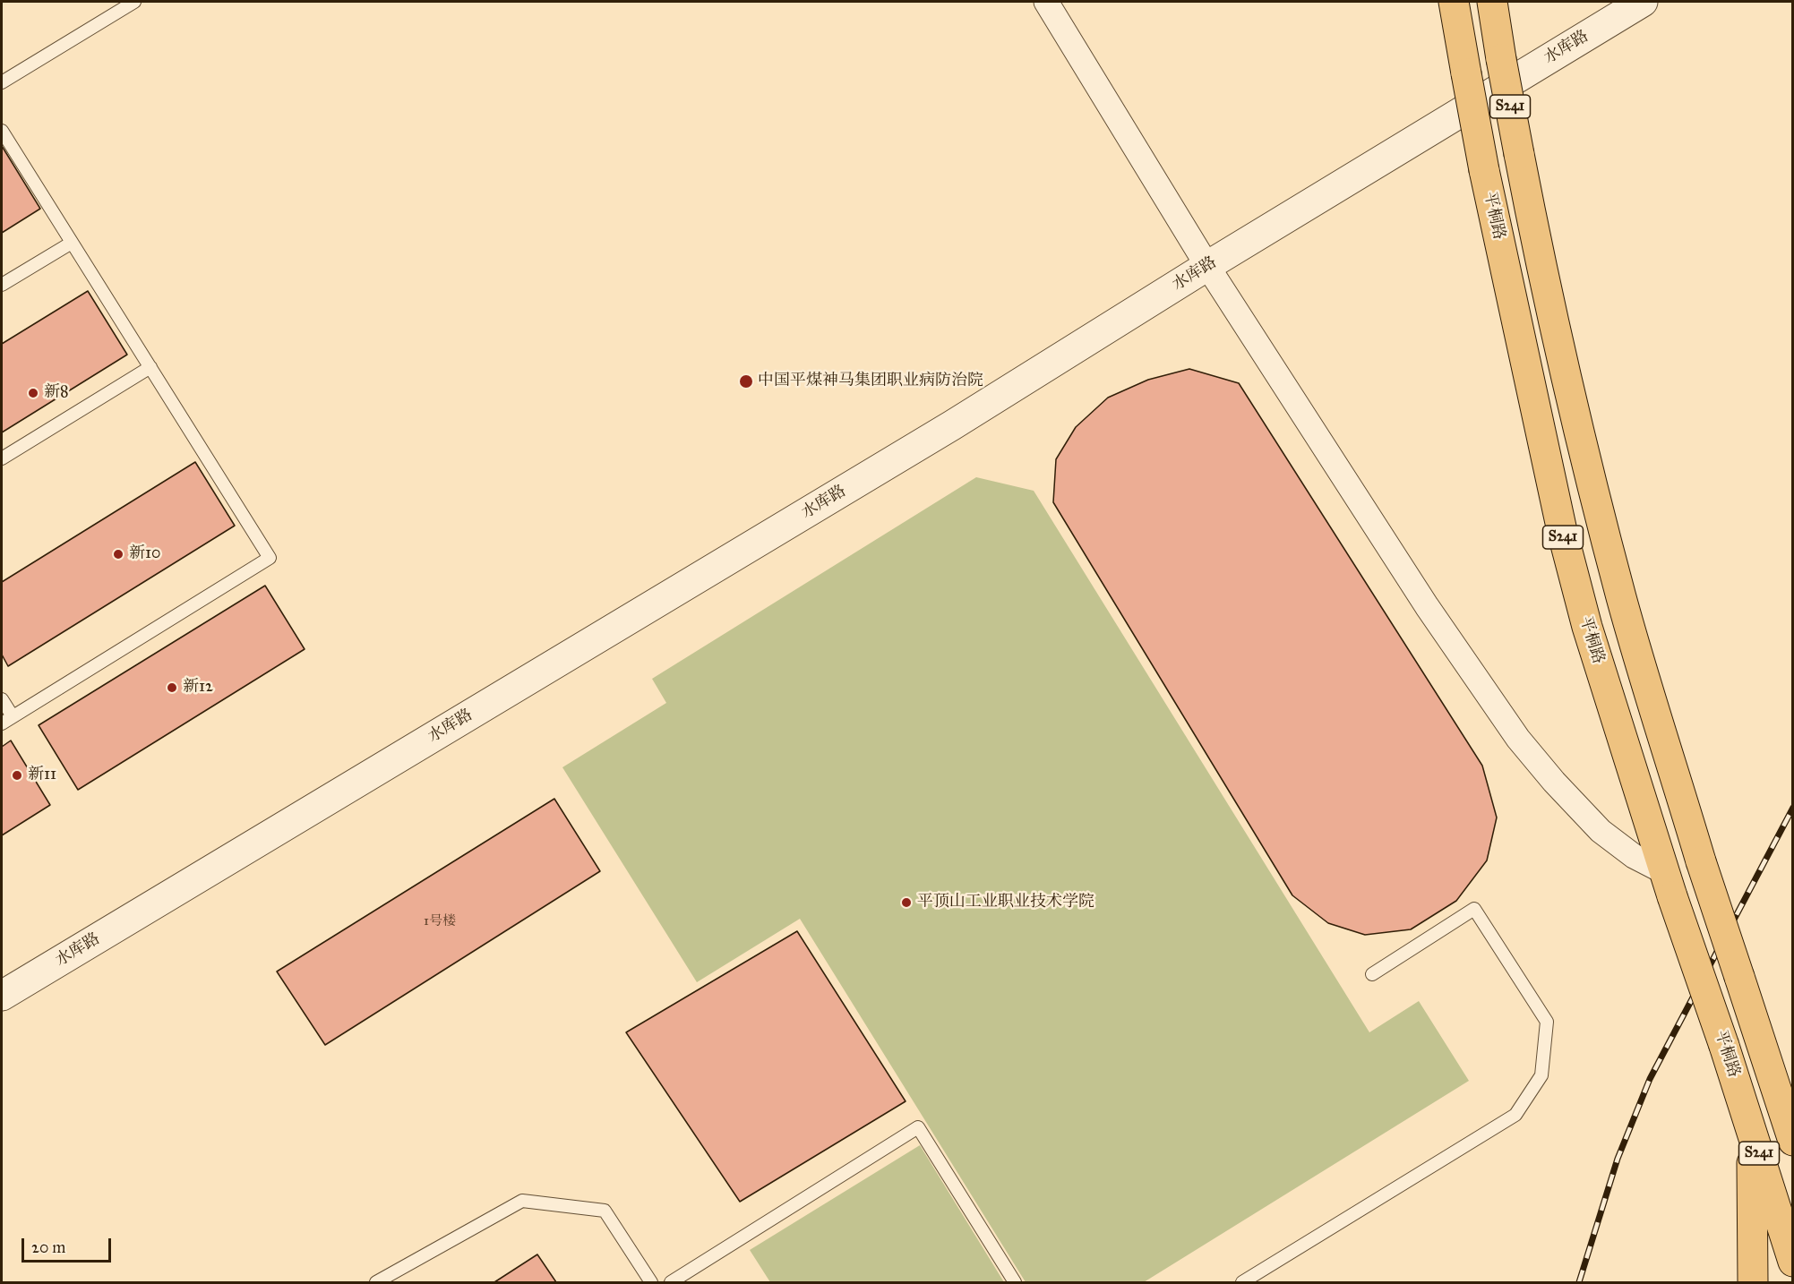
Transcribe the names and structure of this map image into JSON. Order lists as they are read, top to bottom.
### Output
{
  "streets": {
    "main road": ["S241", "平桐路"],
    "street": ["水库路"]
  },
  "places": [
    "中国平煤神马集团职业病防治院",
    "新8",
    "新10",
    "新12",
    "新11",
    "平顶山工业职业技术学院"
  ],
  "house_numbers": ["1号楼"],
  "scale_bar": "20 m"
}
